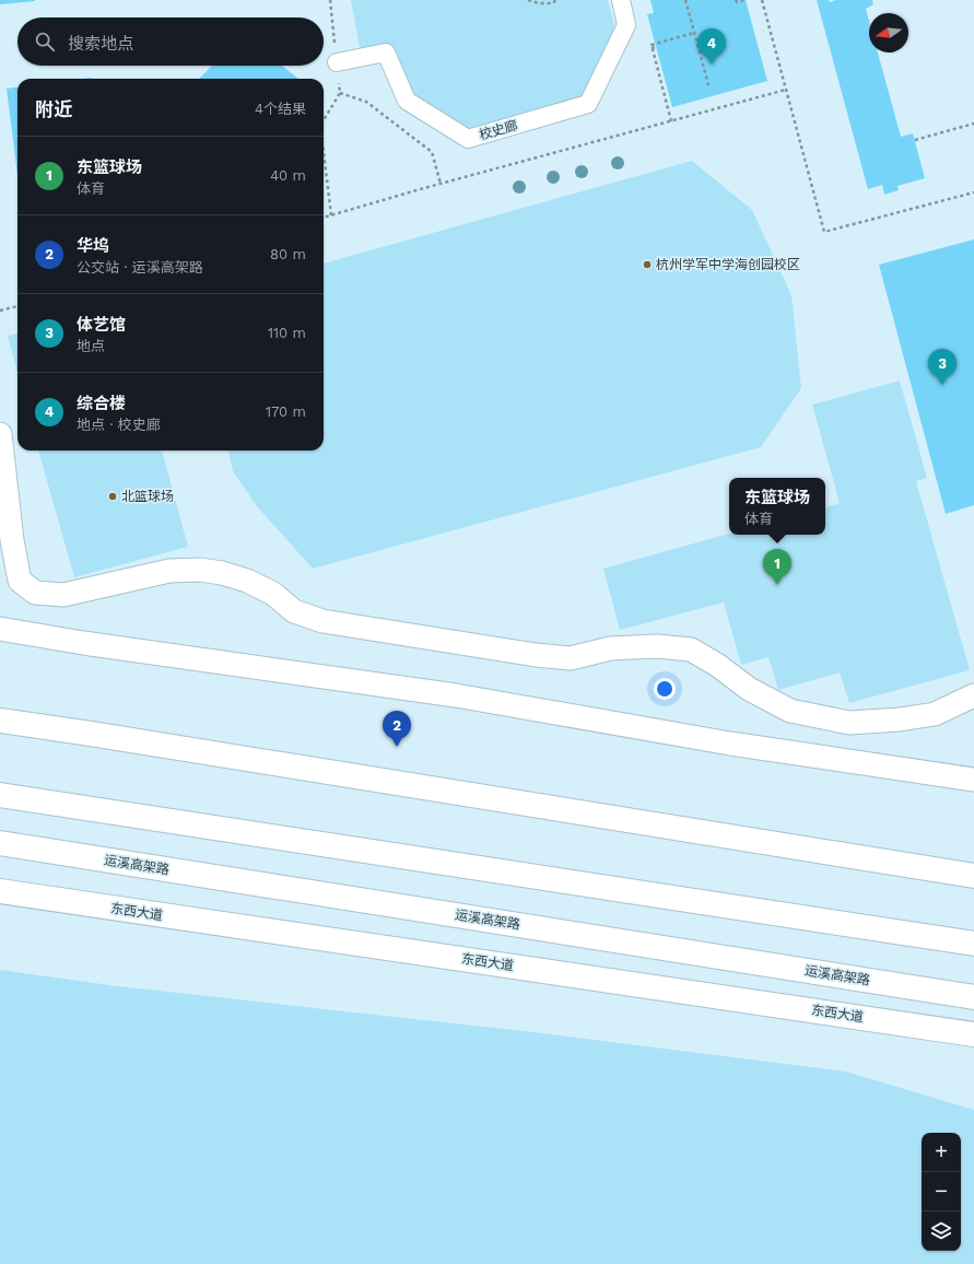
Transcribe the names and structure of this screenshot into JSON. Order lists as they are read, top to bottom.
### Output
{
  "streets": {
    "highway": ["运溪高架路", "东西大道"],
    "street": ["校史廊"]
  },
  "places": ["杭州学军中学海创园校区", "北篮球场"],
  "north": "left",
  "page": {
    "search": "搜索地点",
    "pins": [
      "4",
      "3",
      "1",
      "2"
    ],
    "heading": ["附近", "4个结果"],
    "list": [
      {
        "mark": "1",
        "name": "东篮球场",
        "note": "体育",
        "value": "40 m"
      },
      {
        "mark": "2",
        "name": "华坞",
        "note": "公交站 · 运溪高架路",
        "value": "80 m"
      },
      {
        "mark": "3",
        "name": "体艺馆",
        "note": "地点",
        "value": "110 m"
      },
      {
        "mark": "4",
        "name": "综合楼",
        "note": "地点 · 校史廊",
        "value": "170 m"
      }
    ],
    "popup": ["东篮球场", "体育"],
    "map_buttons": ["+", "−"]
  }
}
